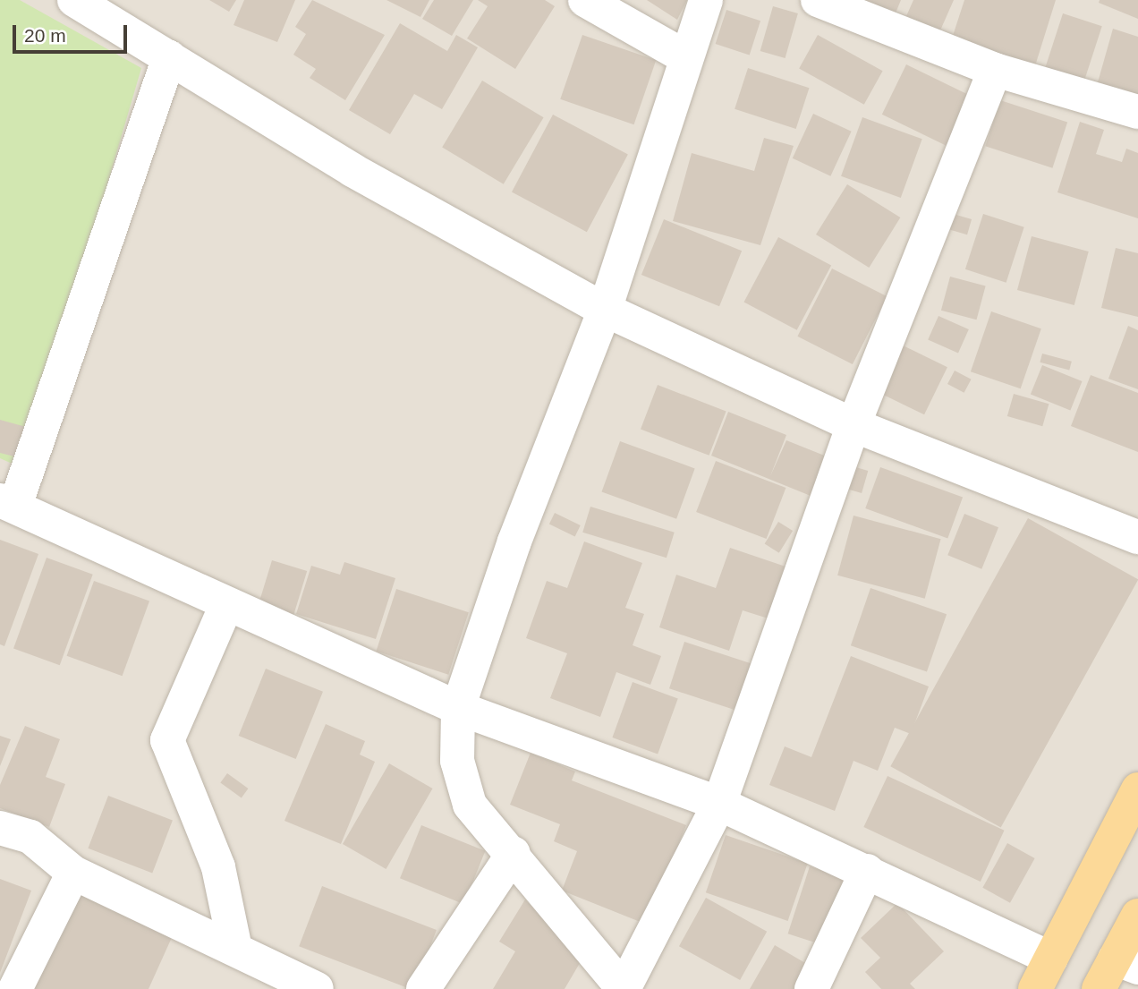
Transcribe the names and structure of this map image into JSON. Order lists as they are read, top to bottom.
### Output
{
  "scale_bar": "20 m"
}
